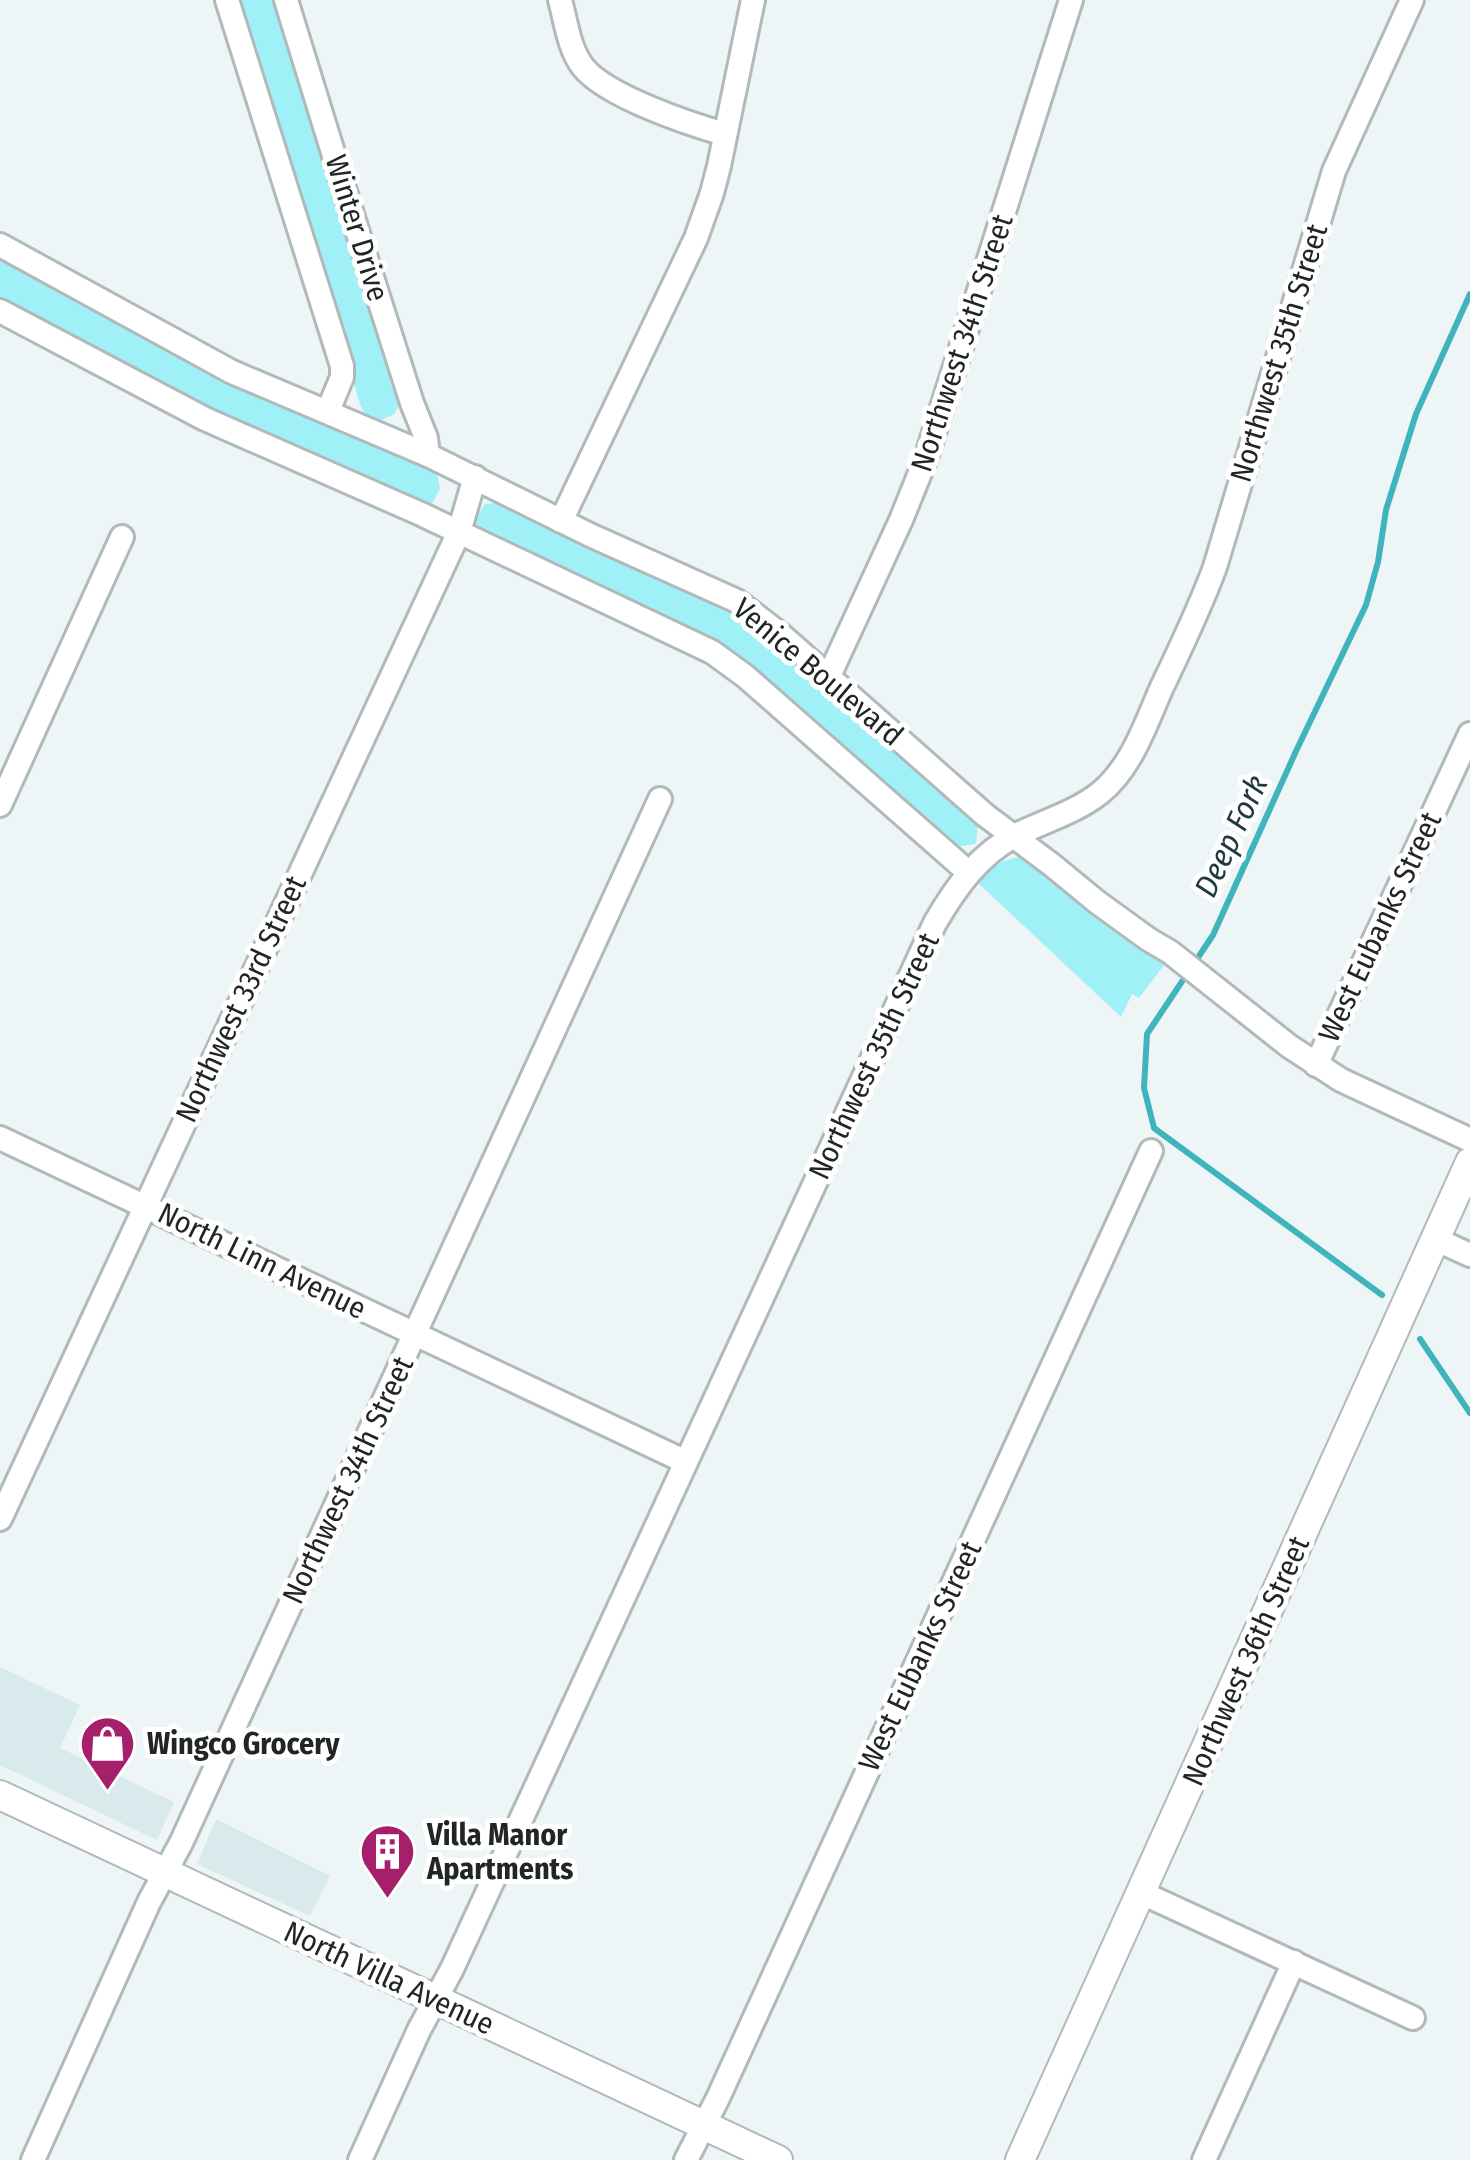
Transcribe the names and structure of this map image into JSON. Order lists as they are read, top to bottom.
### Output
{
  "streets": {
    "street": [
      "Winter Drive",
      "Northwest 34th Street",
      "Northwest 35th Street",
      "Venice Boulevard",
      "West Eubanks Street",
      "Northwest 33rd Street",
      "North Linn Avenue",
      "Northwest 36th Street",
      "North Villa Avenue"
    ]
  },
  "crossings": [
    ["Winter Drive", "Venice Boulevard"],
    ["Northwest 34th Street", "Venice Boulevard"],
    ["Northwest 34th Street", "North Linn Avenue"],
    ["Northwest 34th Street", "North Villa Avenue"],
    ["Northwest 35th Street", "Venice Boulevard"],
    ["Northwest 35th Street", "North Linn Avenue"],
    ["Northwest 35th Street", "North Villa Avenue"],
    ["Venice Boulevard", "West Eubanks Street"],
    ["Venice Boulevard", "Northwest 33rd Street"],
    ["West Eubanks Street", "North Villa Avenue"],
    ["Northwest 33rd Street", "North Linn Avenue"]
  ],
  "water": ["Deep Fork"],
  "places": {
    "shop": ["Wingco Grocery"],
    "building": ["Villa Manor Apartments"]
  }
}
